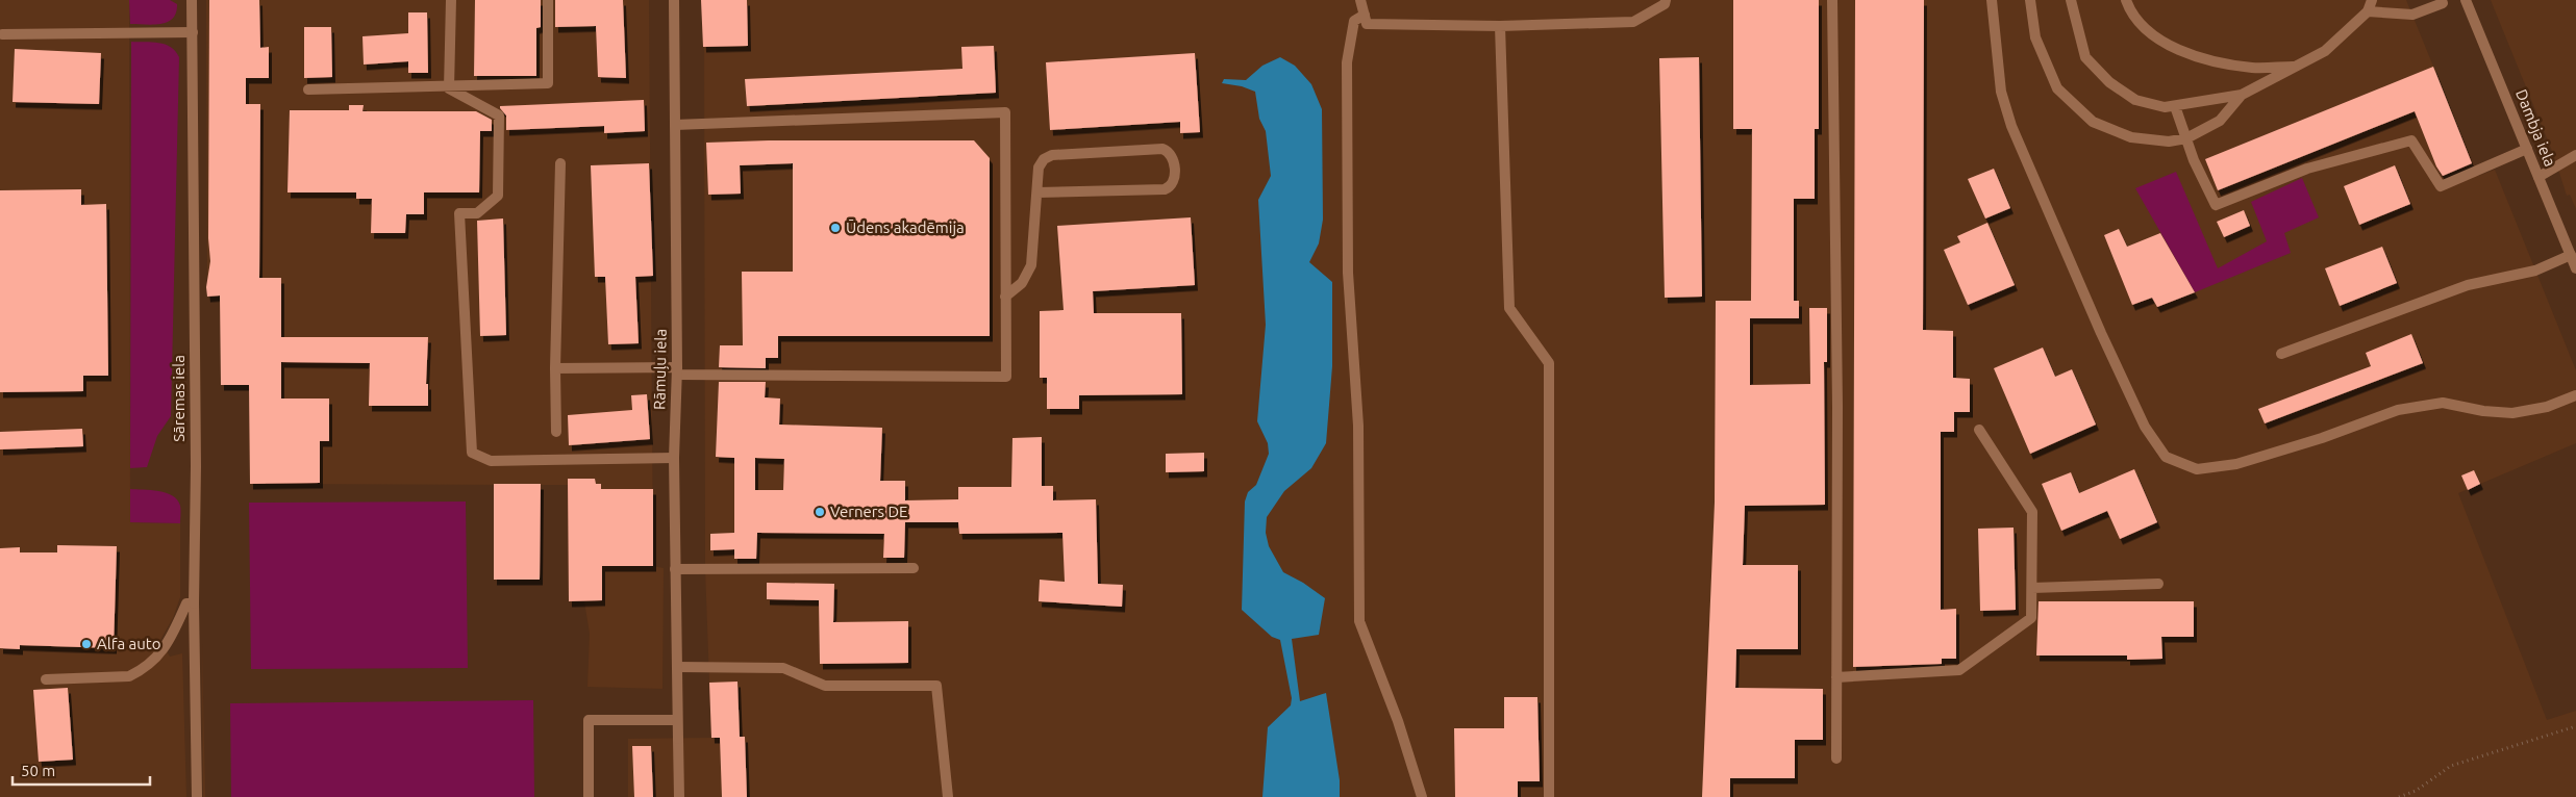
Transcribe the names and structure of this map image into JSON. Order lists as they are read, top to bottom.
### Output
{
  "streets": {
    "street": ["Dambja iela", "Rāmuļu iela", "Sāremas iela"]
  },
  "places": ["Ūdens akadēmija", "Verners DE", "Alfa auto"],
  "scale_bar": "50 m"
}
